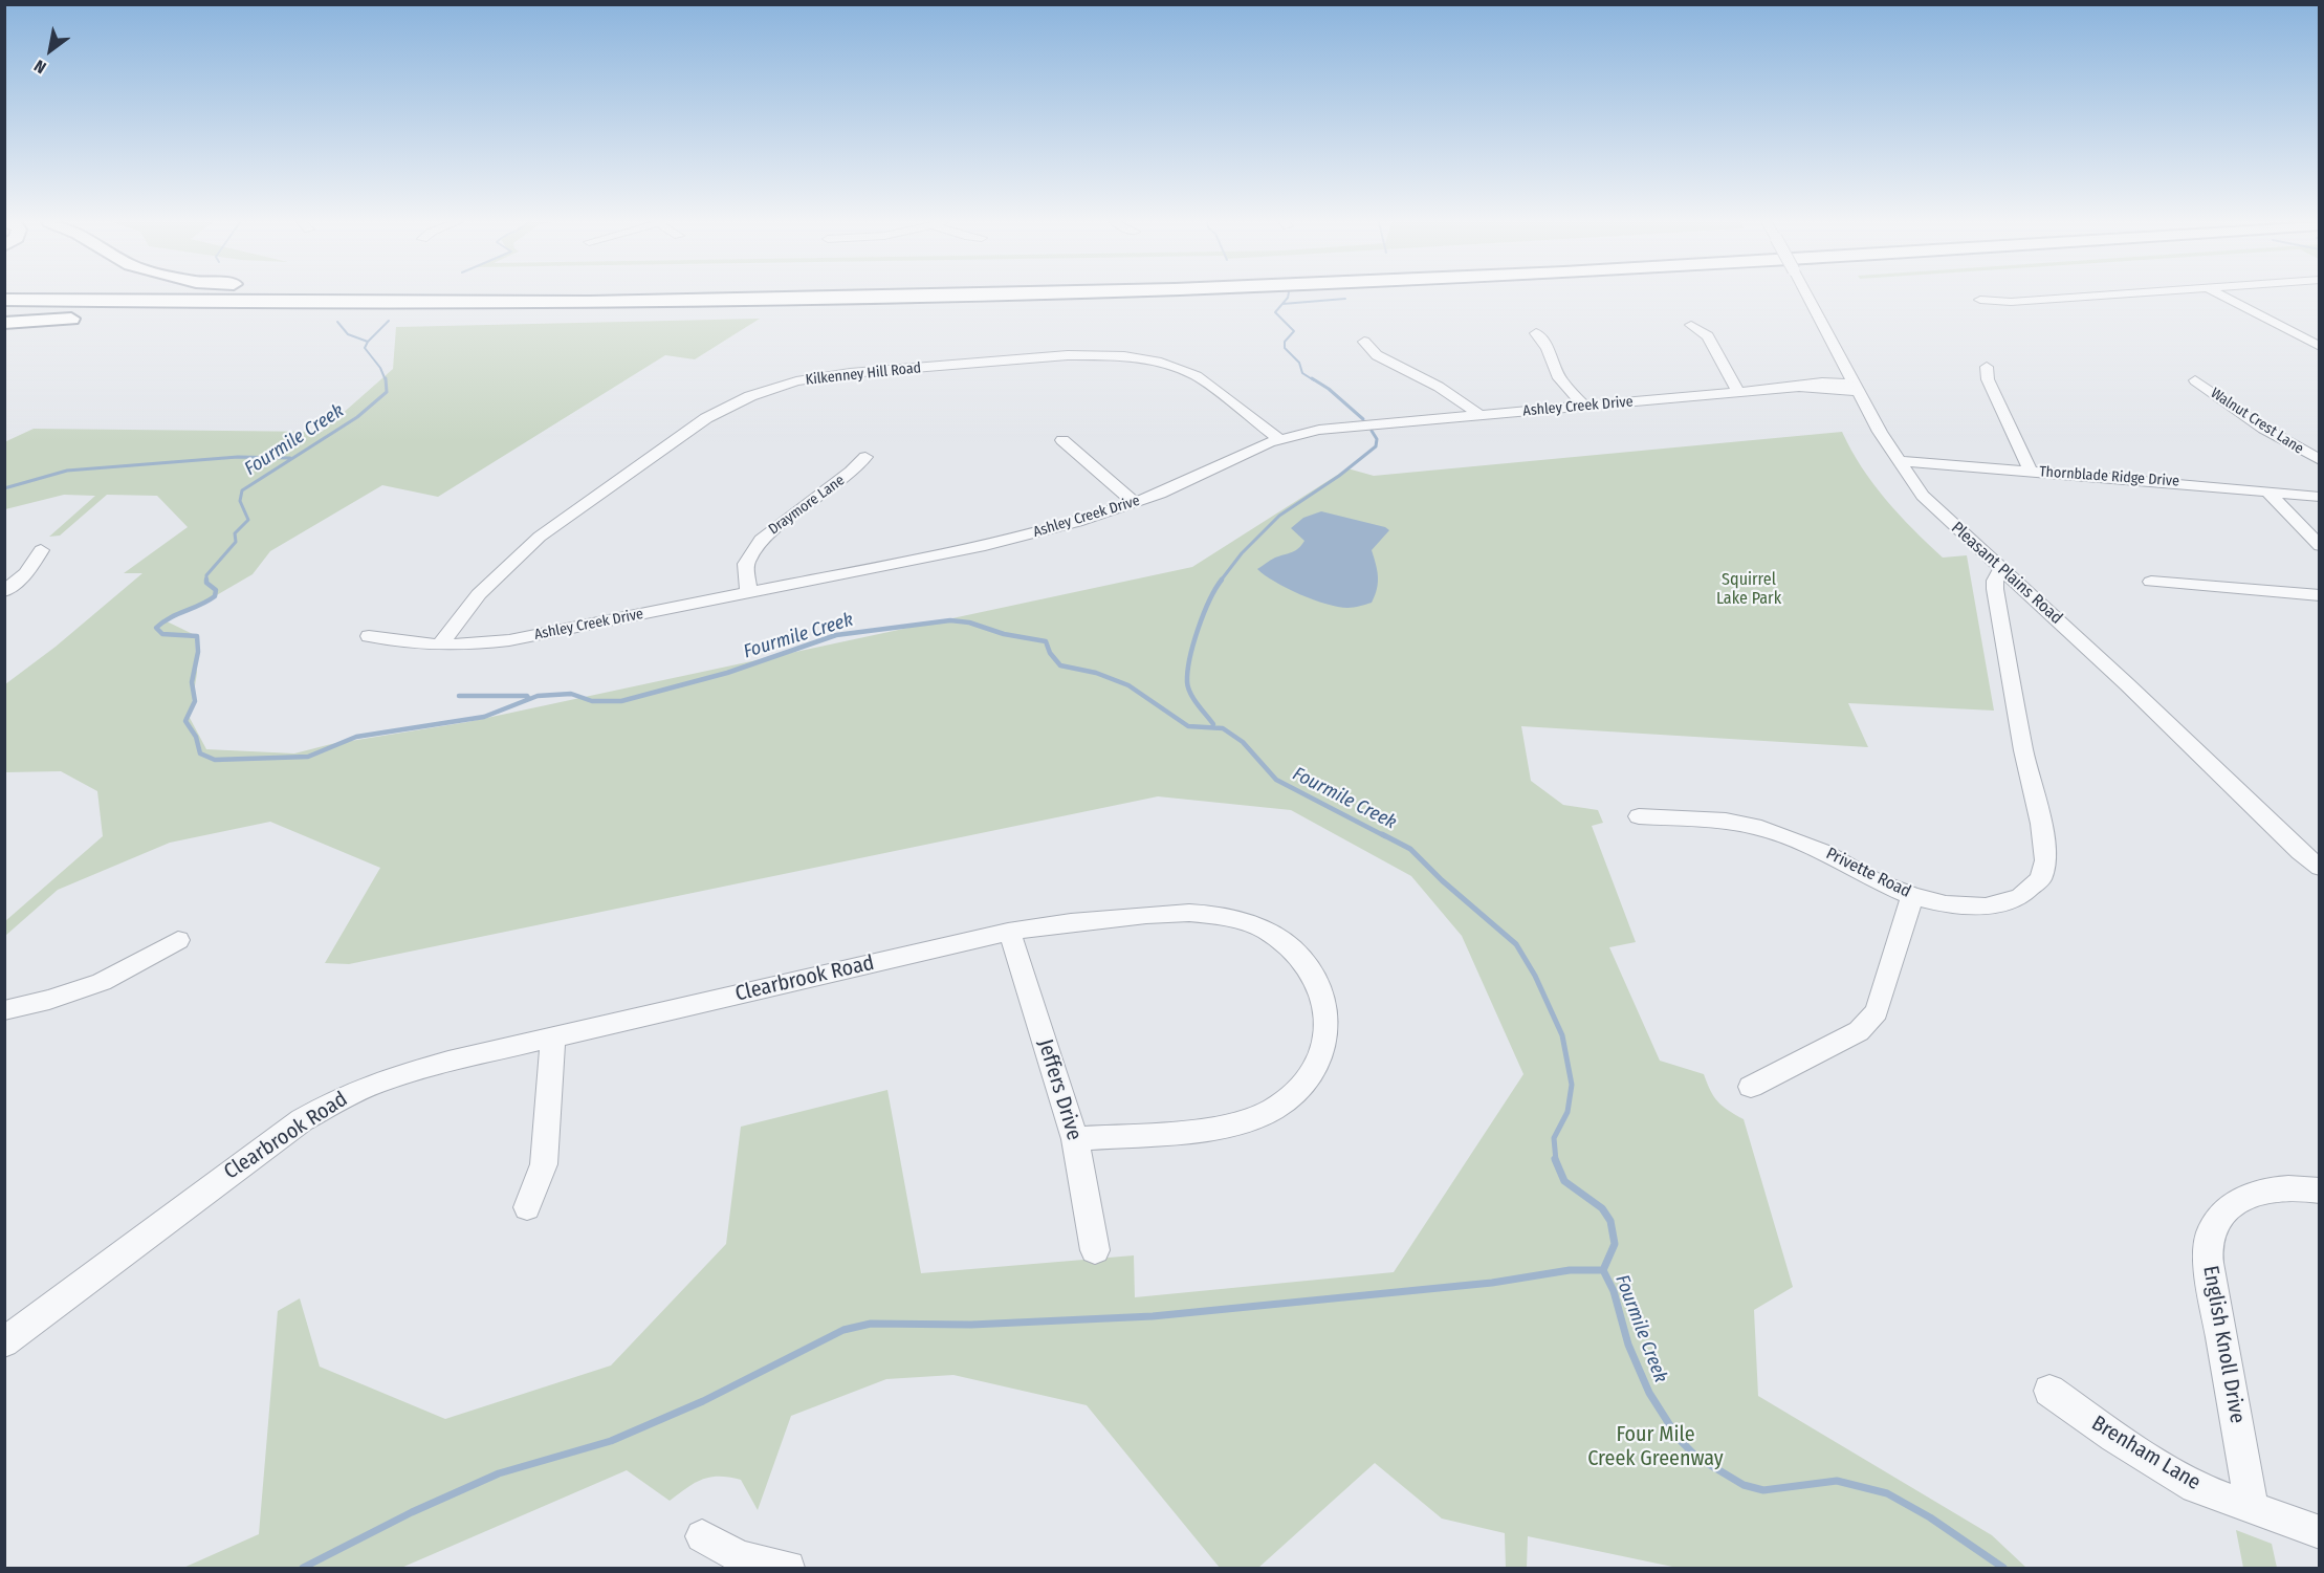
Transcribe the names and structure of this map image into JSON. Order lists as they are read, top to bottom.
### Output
{
  "streets": {
    "street": [
      "Kilkenney Hill Road",
      "Ashley Creek Drive",
      "Walnut Crest Lane",
      "Thornblade Ridge Drive",
      "Draymore Lane",
      "Pleasant Plains Road",
      "Privette Road",
      "Clearbrook Road",
      "Jeffers Drive",
      "English Knoll Drive",
      "Brenham Lane"
    ]
  },
  "crossings": [
    ["Kilkenney Hill Road", "Ashley Creek Drive"],
    ["Ashley Creek Drive", "Draymore Lane"],
    ["Ashley Creek Drive", "Pleasant Plains Road"],
    ["Thornblade Ridge Drive", "Pleasant Plains Road"],
    ["Pleasant Plains Road", "Privette Road"],
    ["Clearbrook Road", "Jeffers Drive"],
    ["English Knoll Drive", "Brenham Lane"]
  ],
  "water": ["Fourmile Creek"],
  "parks": ["Squirrel Lake Park", "Four Mile Creek Greenway"],
  "north": "bottom left"
}
